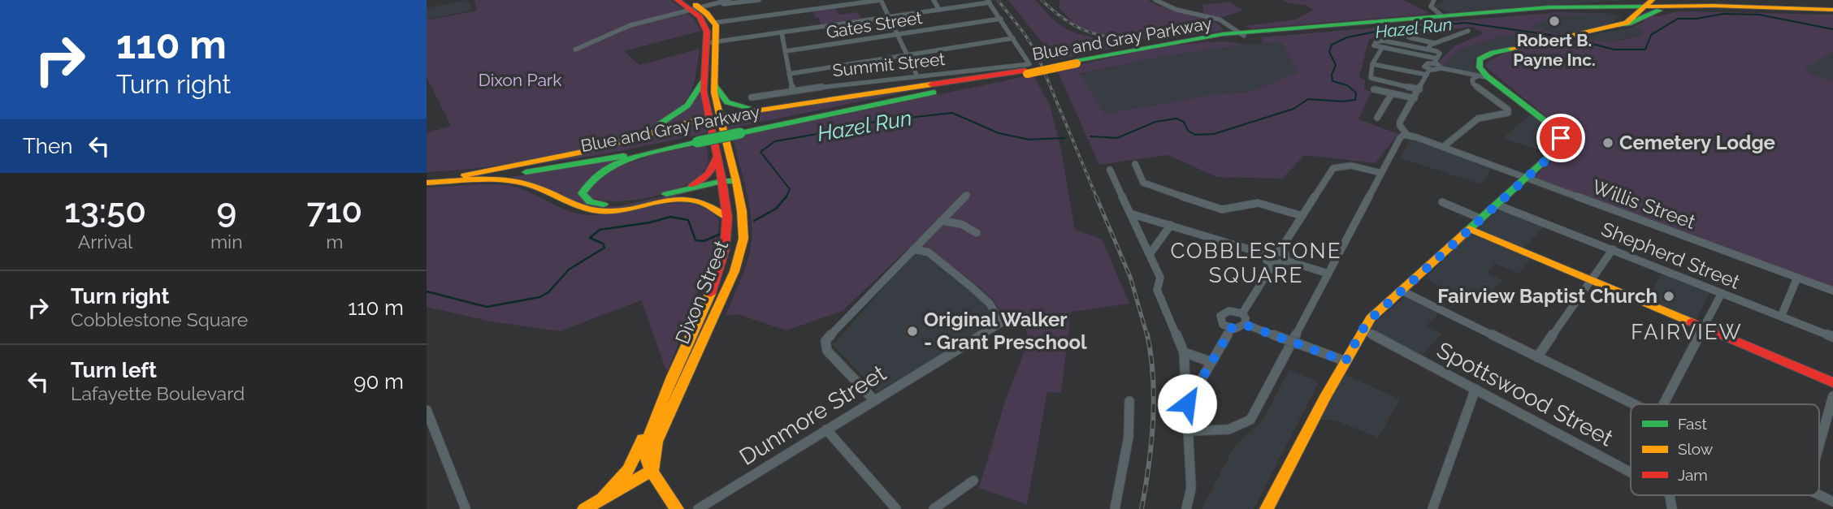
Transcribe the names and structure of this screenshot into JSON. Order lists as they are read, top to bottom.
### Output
{
  "streets": {
    "main road": ["Blue and Gray Parkway", "Dixon Street"],
    "street": [
      "Gates Street",
      "Summit Street",
      "Willis Street",
      "Shepherd Street",
      "Spottswood Street",
      "Dunmore Street"
    ]
  },
  "crossings": [
    ["Blue and Gray Parkway", "Summit Street"]
  ],
  "districts": ["COBBLESTONE SQUARE", "FAIRVIEW"],
  "water": ["Hazel Run"],
  "parks": ["Dixon Park"],
  "places": [
    "Robert B. Payne Inc.",
    "Cemetery Lodge",
    "Fairview Baptist Church",
    "Original Walker - Grant Preschool"
  ],
  "legend": ["Fast", "Slow", "Jam"],
  "page": {
    "turn": ["110 m", "Turn right"],
    "then": "Then",
    "eta": [
      "13:50",
      "Arrival",
      "9",
      "min",
      "710",
      "m"
    ],
    "list": [
      {
        "name": "Turn right",
        "note": "Cobblestone Square",
        "value": "110 m"
      },
      {
        "name": "Turn left",
        "note": "Lafayette Boulevard",
        "value": "90 m"
      }
    ]
  }
}
